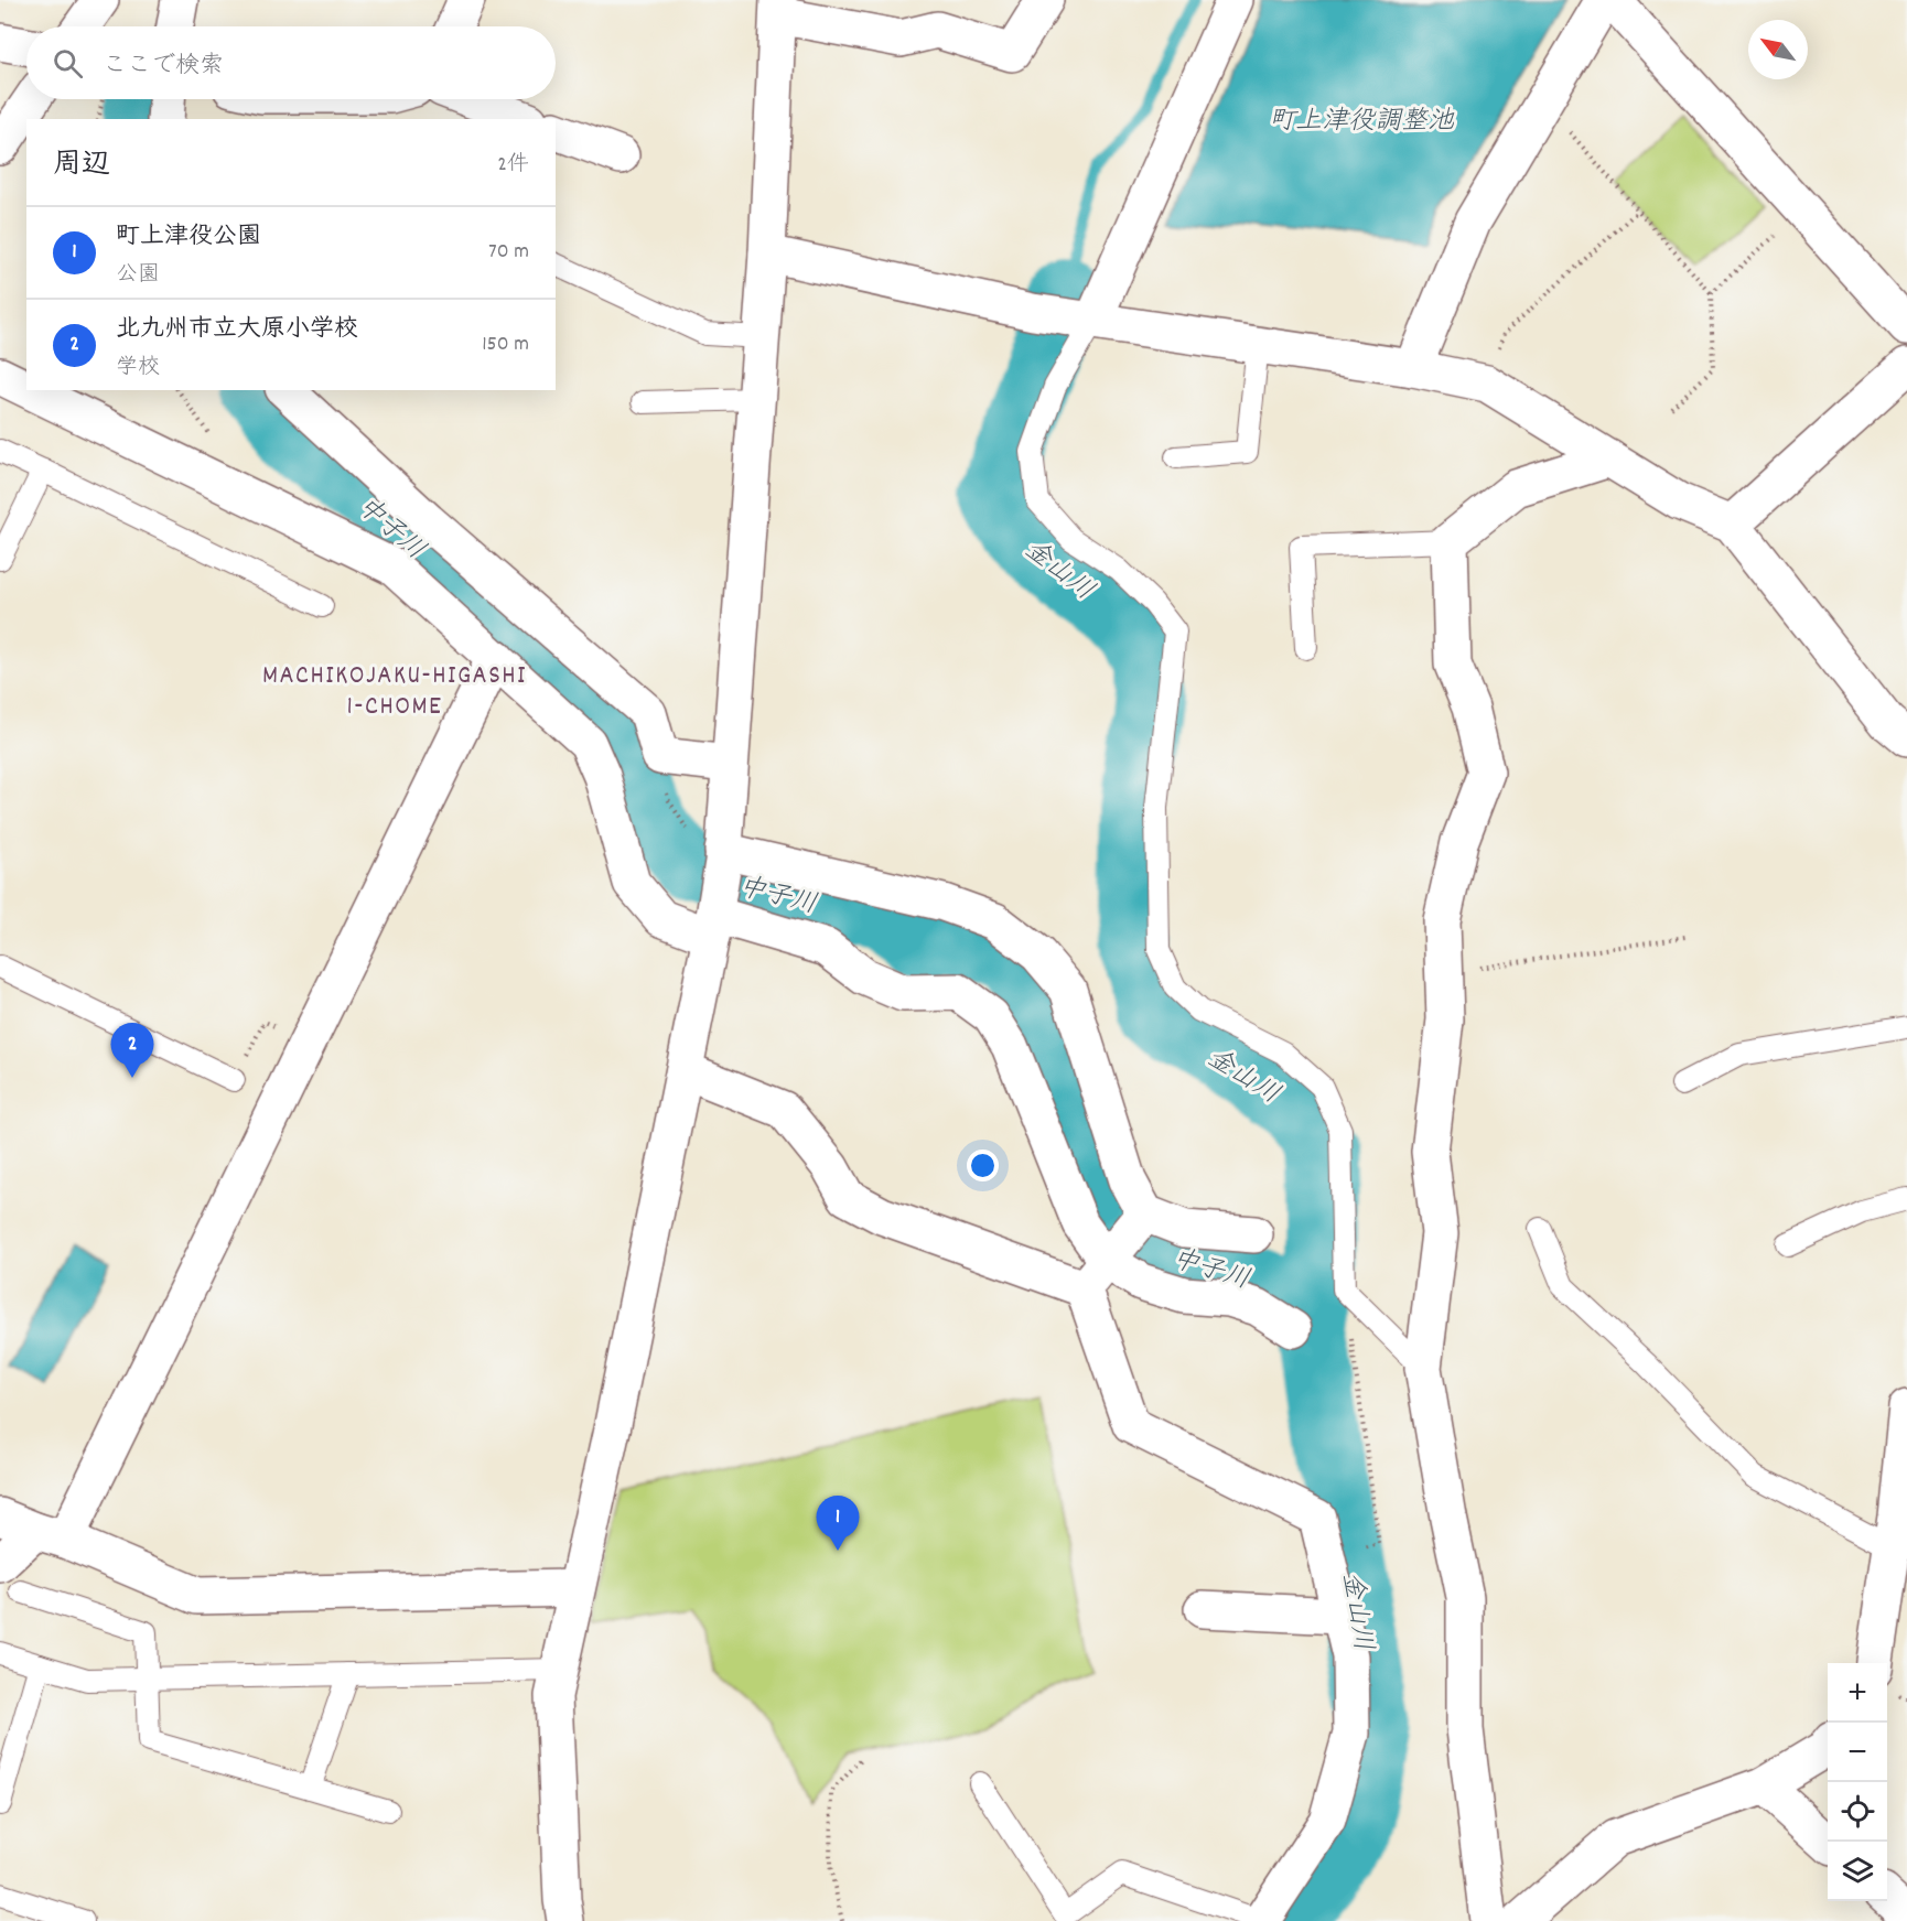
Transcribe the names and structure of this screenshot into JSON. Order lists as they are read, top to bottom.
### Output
{
  "districts": ["MACHIKOJAKU-HIGASHI 1-CHOME"],
  "water": ["町上津役調整池", "中子川", "金山川"],
  "north": "top left",
  "page": {
    "search": "ここで検索",
    "heading": ["周辺", "2件"],
    "list": [
      {
        "mark": "1",
        "name": "町上津役公園",
        "note": "公園",
        "value": "70 m"
      },
      {
        "mark": "2",
        "name": "北九州市立大原小学校",
        "note": "学校",
        "value": "150 m"
      }
    ],
    "pins": ["2", "1"],
    "map_buttons": ["+", "−"]
  }
}
